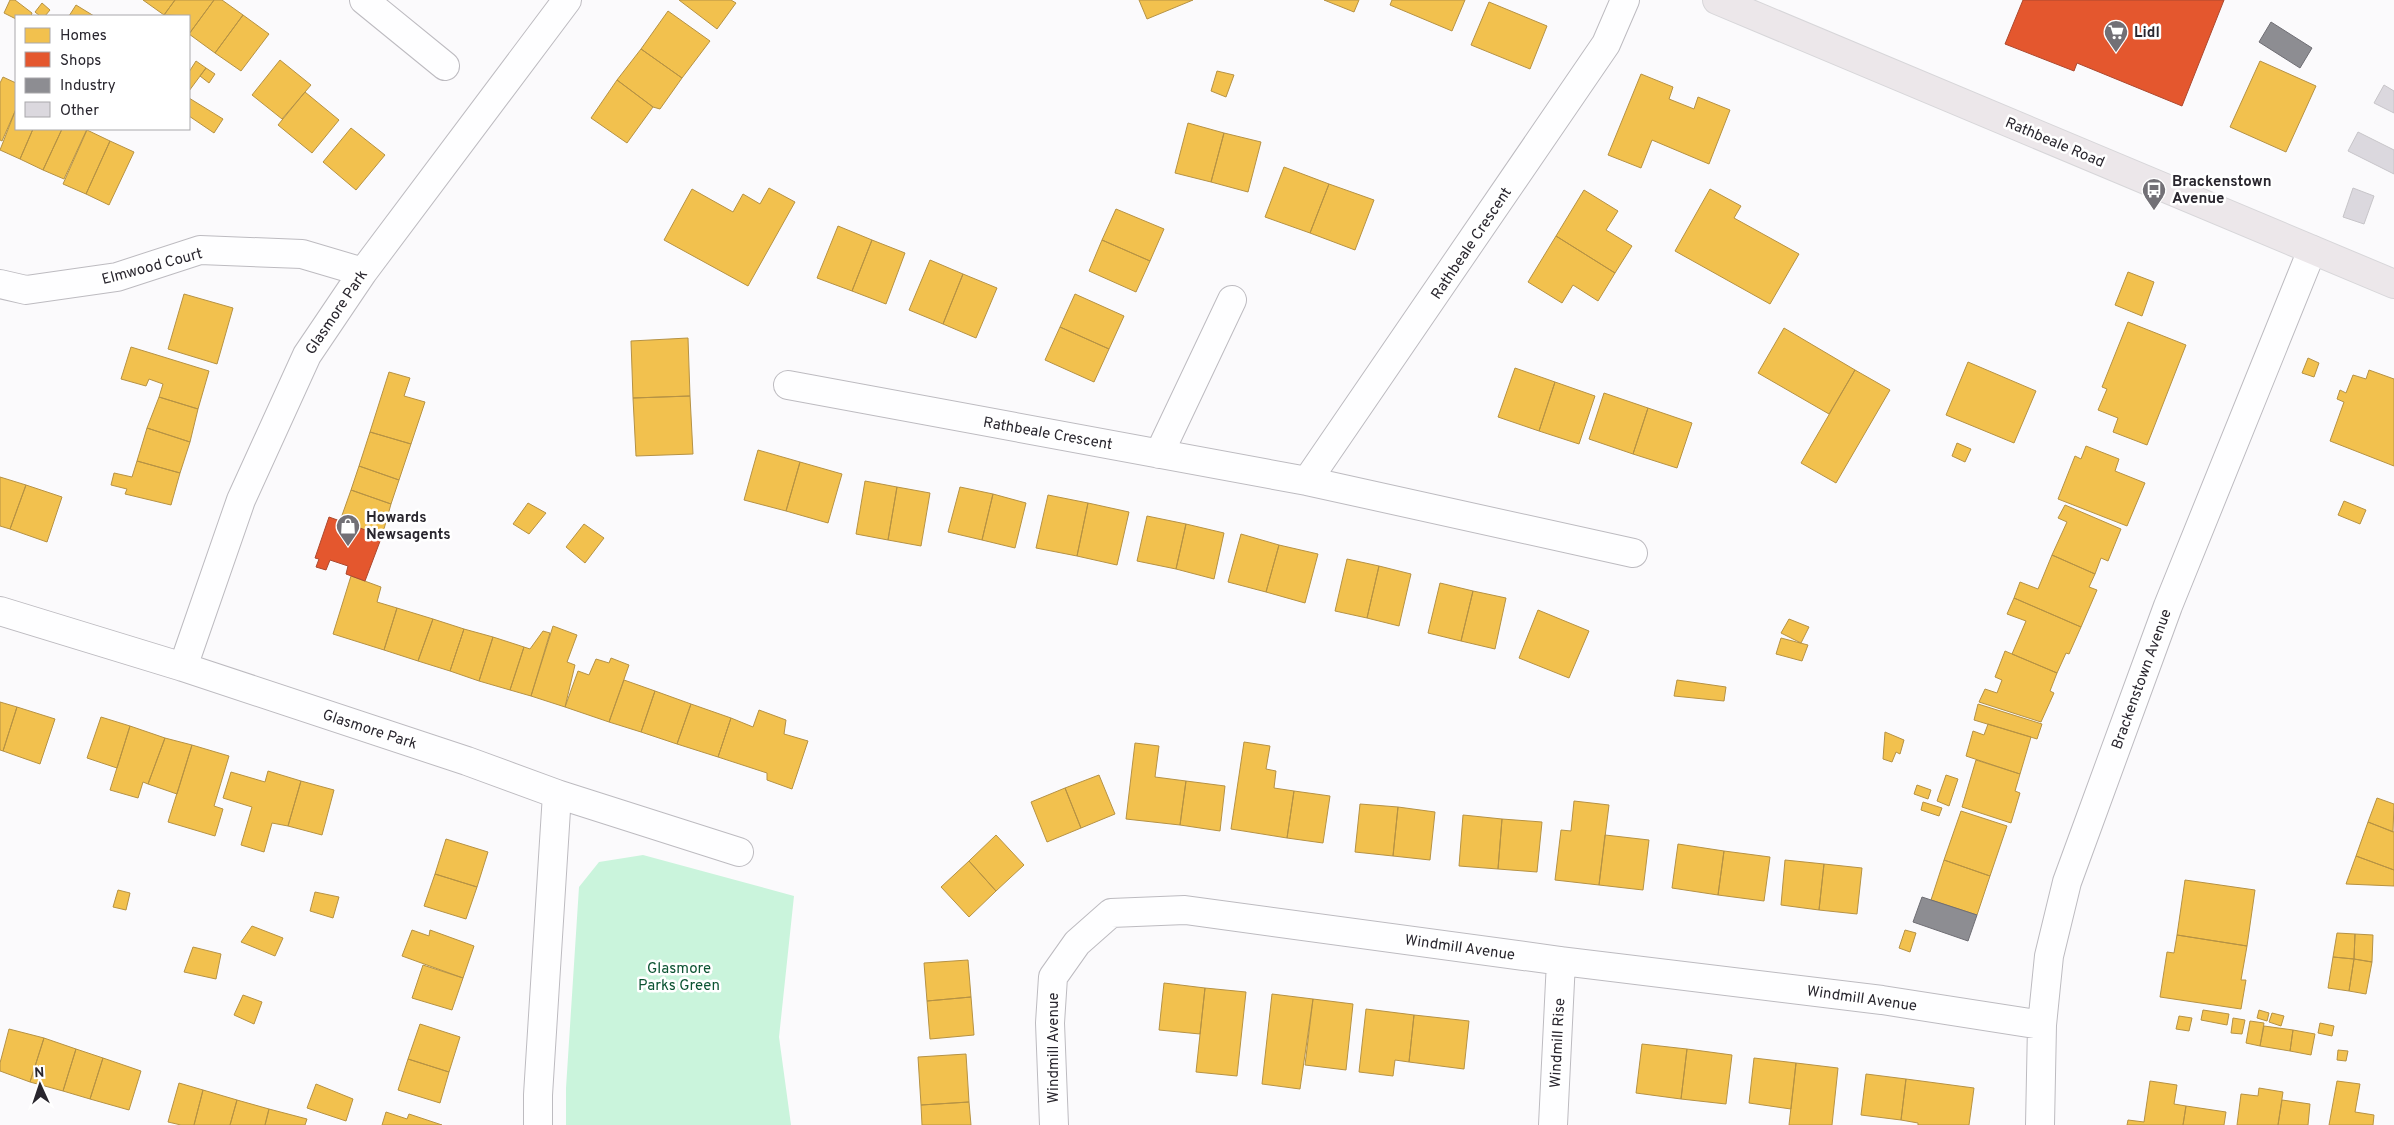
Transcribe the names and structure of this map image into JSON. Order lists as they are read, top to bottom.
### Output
{
  "streets": {
    "main road": ["Rathbeale Road"],
    "street": [
      "Rathbeale Crescent",
      "Elmwood Court",
      "Glasmore Park",
      "Brackenstown Avenue",
      "Windmill Avenue",
      "Windmill Rise"
    ]
  },
  "crossings": [
    ["Rathbeale Road", "Brackenstown Avenue"],
    ["Elmwood Court", "Glasmore Park"],
    ["Brackenstown Avenue", "Windmill Avenue"],
    ["Windmill Avenue", "Windmill Rise"]
  ],
  "parks": ["Glasmore Parks Green"],
  "places": {
    "supermarket": ["Lidl"],
    "bus stop": ["Brackenstown Avenue"],
    "shop": ["Howards Newsagents"]
  },
  "legend": [
    "Homes",
    "Shops",
    "Industry",
    "Other"
  ],
  "north": "top"
}
